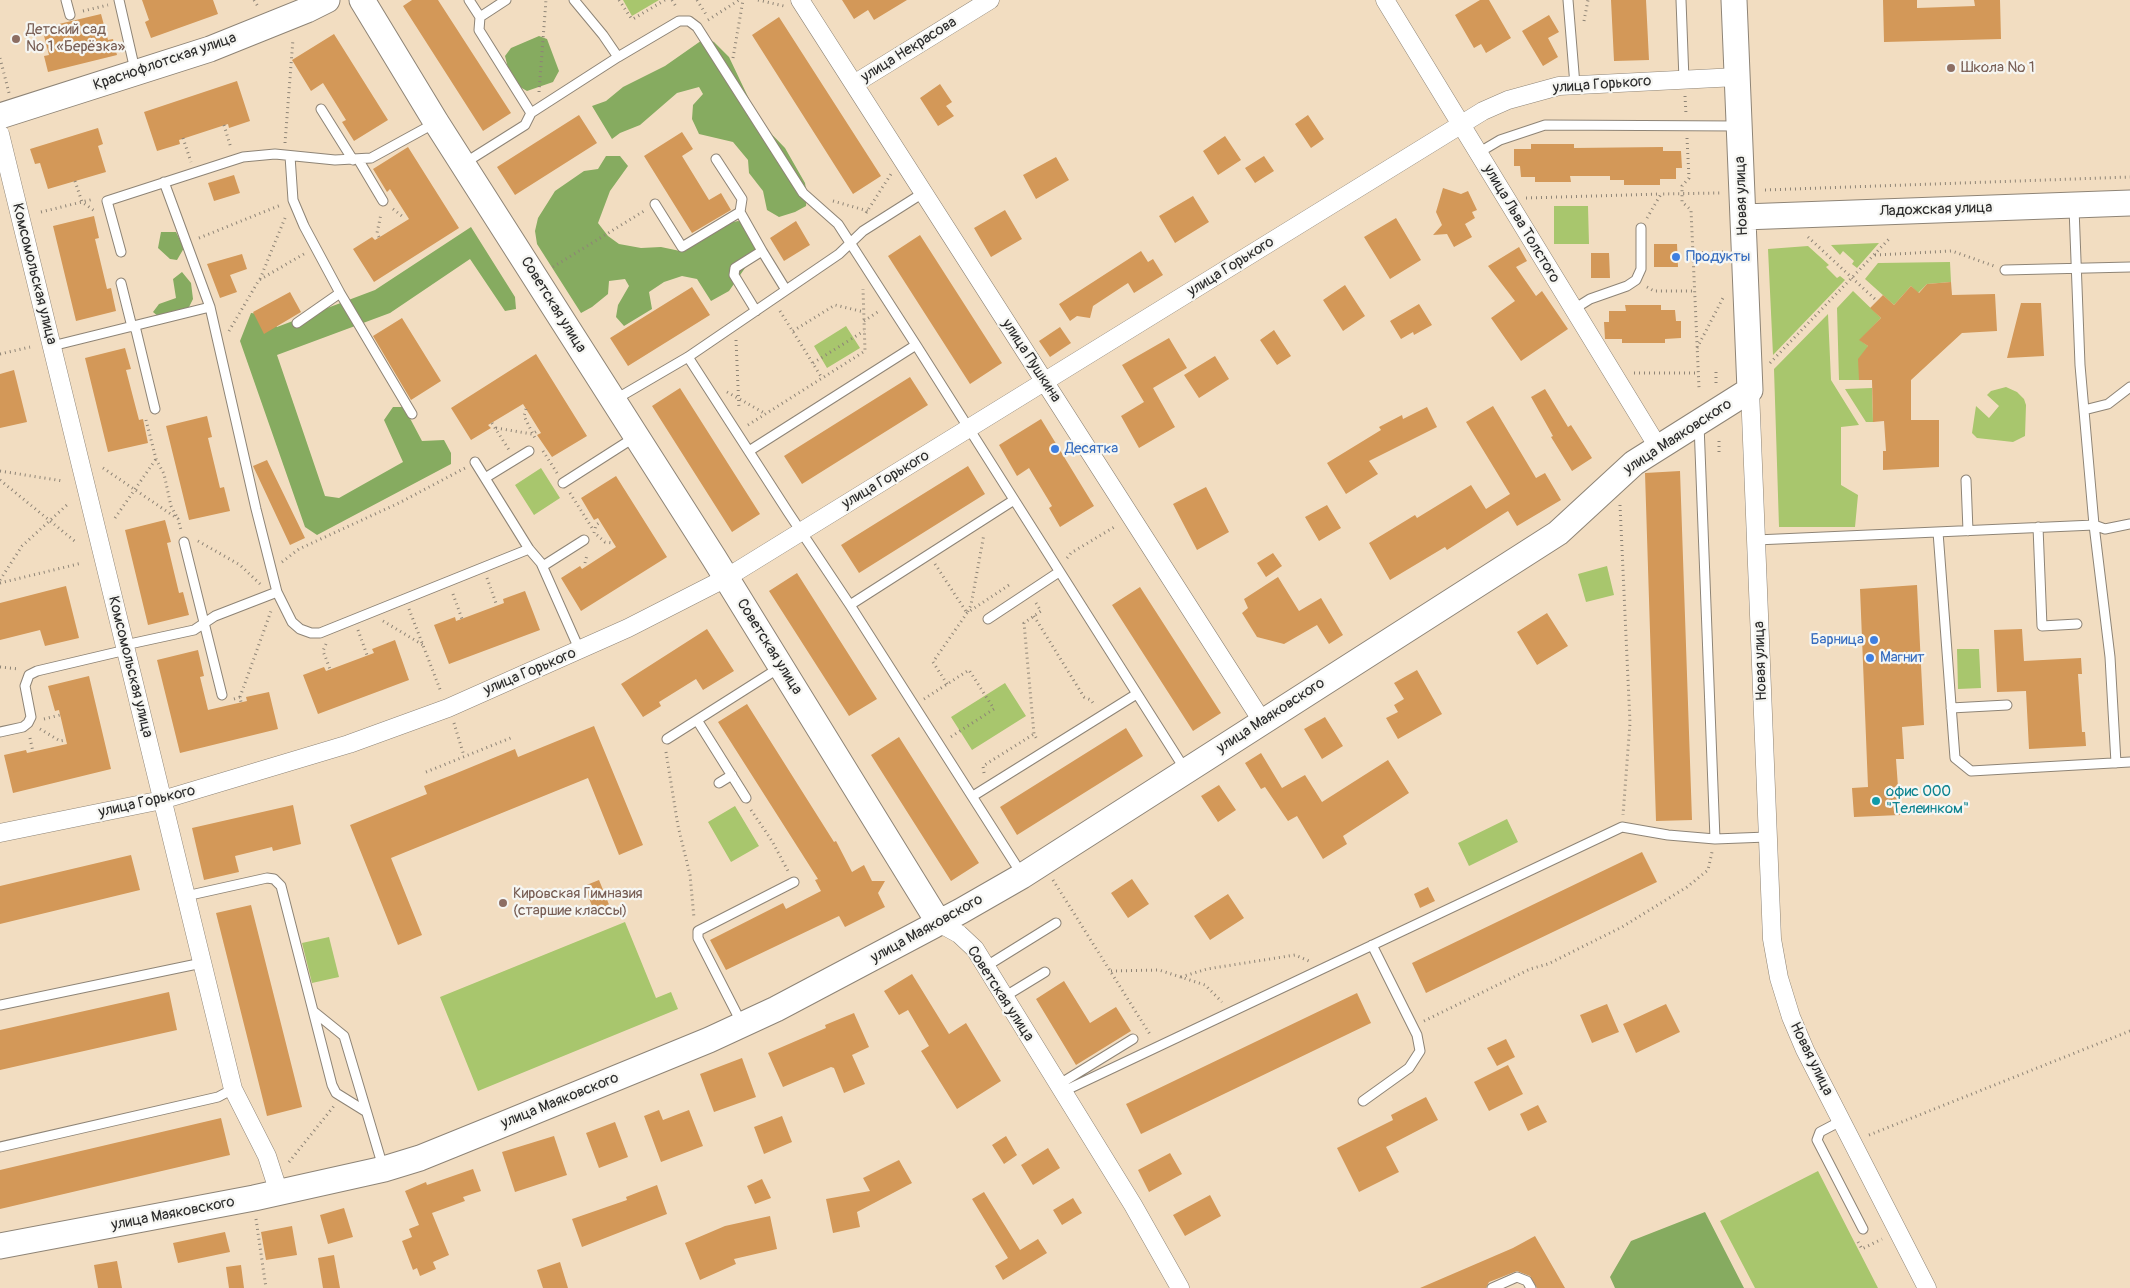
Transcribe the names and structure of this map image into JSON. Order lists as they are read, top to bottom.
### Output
{
  "streets": {
    "street": [
      "улица Некрасова",
      "Краснофлотская улица",
      "улица Горького",
      "Новая улица",
      "Ладожская улица",
      "улица Льва Толстого",
      "Комсомольская улица",
      "Советская улица",
      "улица Пушкина",
      "улица Маяковского"
    ]
  },
  "crossings": [
    ["улица Некрасова", "улица Пушкина"],
    ["улица Горького", "Новая улица"],
    ["улица Горького", "улица Льва Толстого"],
    ["улица Горького", "Комсомольская улица"],
    ["улица Горького", "Советская улица"],
    ["улица Горького", "улица Пушкина"],
    ["Новая улица", "Ладожская улица"],
    ["Новая улица", "улица Маяковского"],
    ["улица Льва Толстого", "улица Маяковского"],
    ["Комсомольская улица", "улица Маяковского"],
    ["Советская улица", "улица Маяковского"],
    ["улица Пушкина", "улица Маяковского"]
  ],
  "places": [
    "Детский сад № 1 «Берёзка»",
    "Школа № 1",
    "Продукты",
    "Десятка",
    "Барница",
    "Магнит",
    "офис ООО \"Телеинком\"",
    "Кировская Гимназия (старшие классы)"
  ]
}
